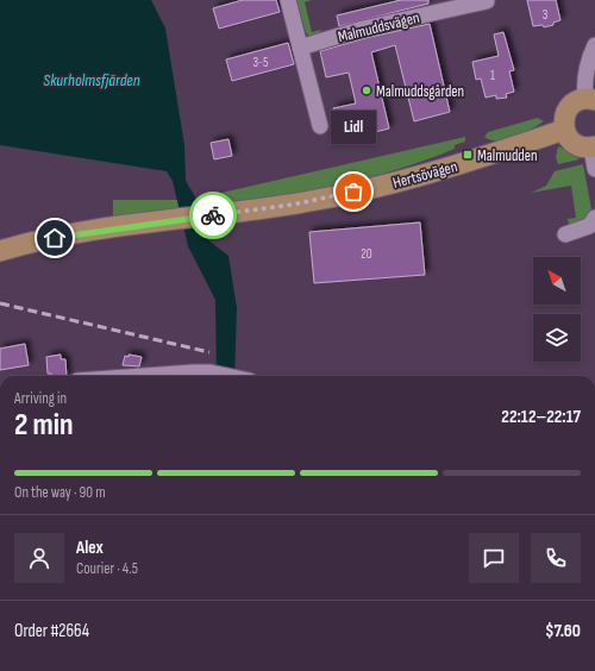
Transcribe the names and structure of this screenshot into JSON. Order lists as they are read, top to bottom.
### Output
{
  "streets": {
    "main road": ["Hertsövägen"],
    "street": ["Malmuddsvägen"]
  },
  "water": ["Skurholmsfjärden"],
  "places": {
    "other": ["Malmuddsgården", "Lidl"],
    "transit": ["Malmudden"]
  },
  "house_numbers": [
    "3",
    "3-5",
    "1",
    "20"
  ],
  "north": "top left",
  "page": {
    "bubble": "Lidl",
    "heading": ["2 min", "Arriving in", "22:12–22:17"],
    "panel": [
      "Alex",
      "Courier · 4.5",
      "Order #2664",
      "$7.60"
    ],
    "bar": "On the way · 90 m"
  }
}
